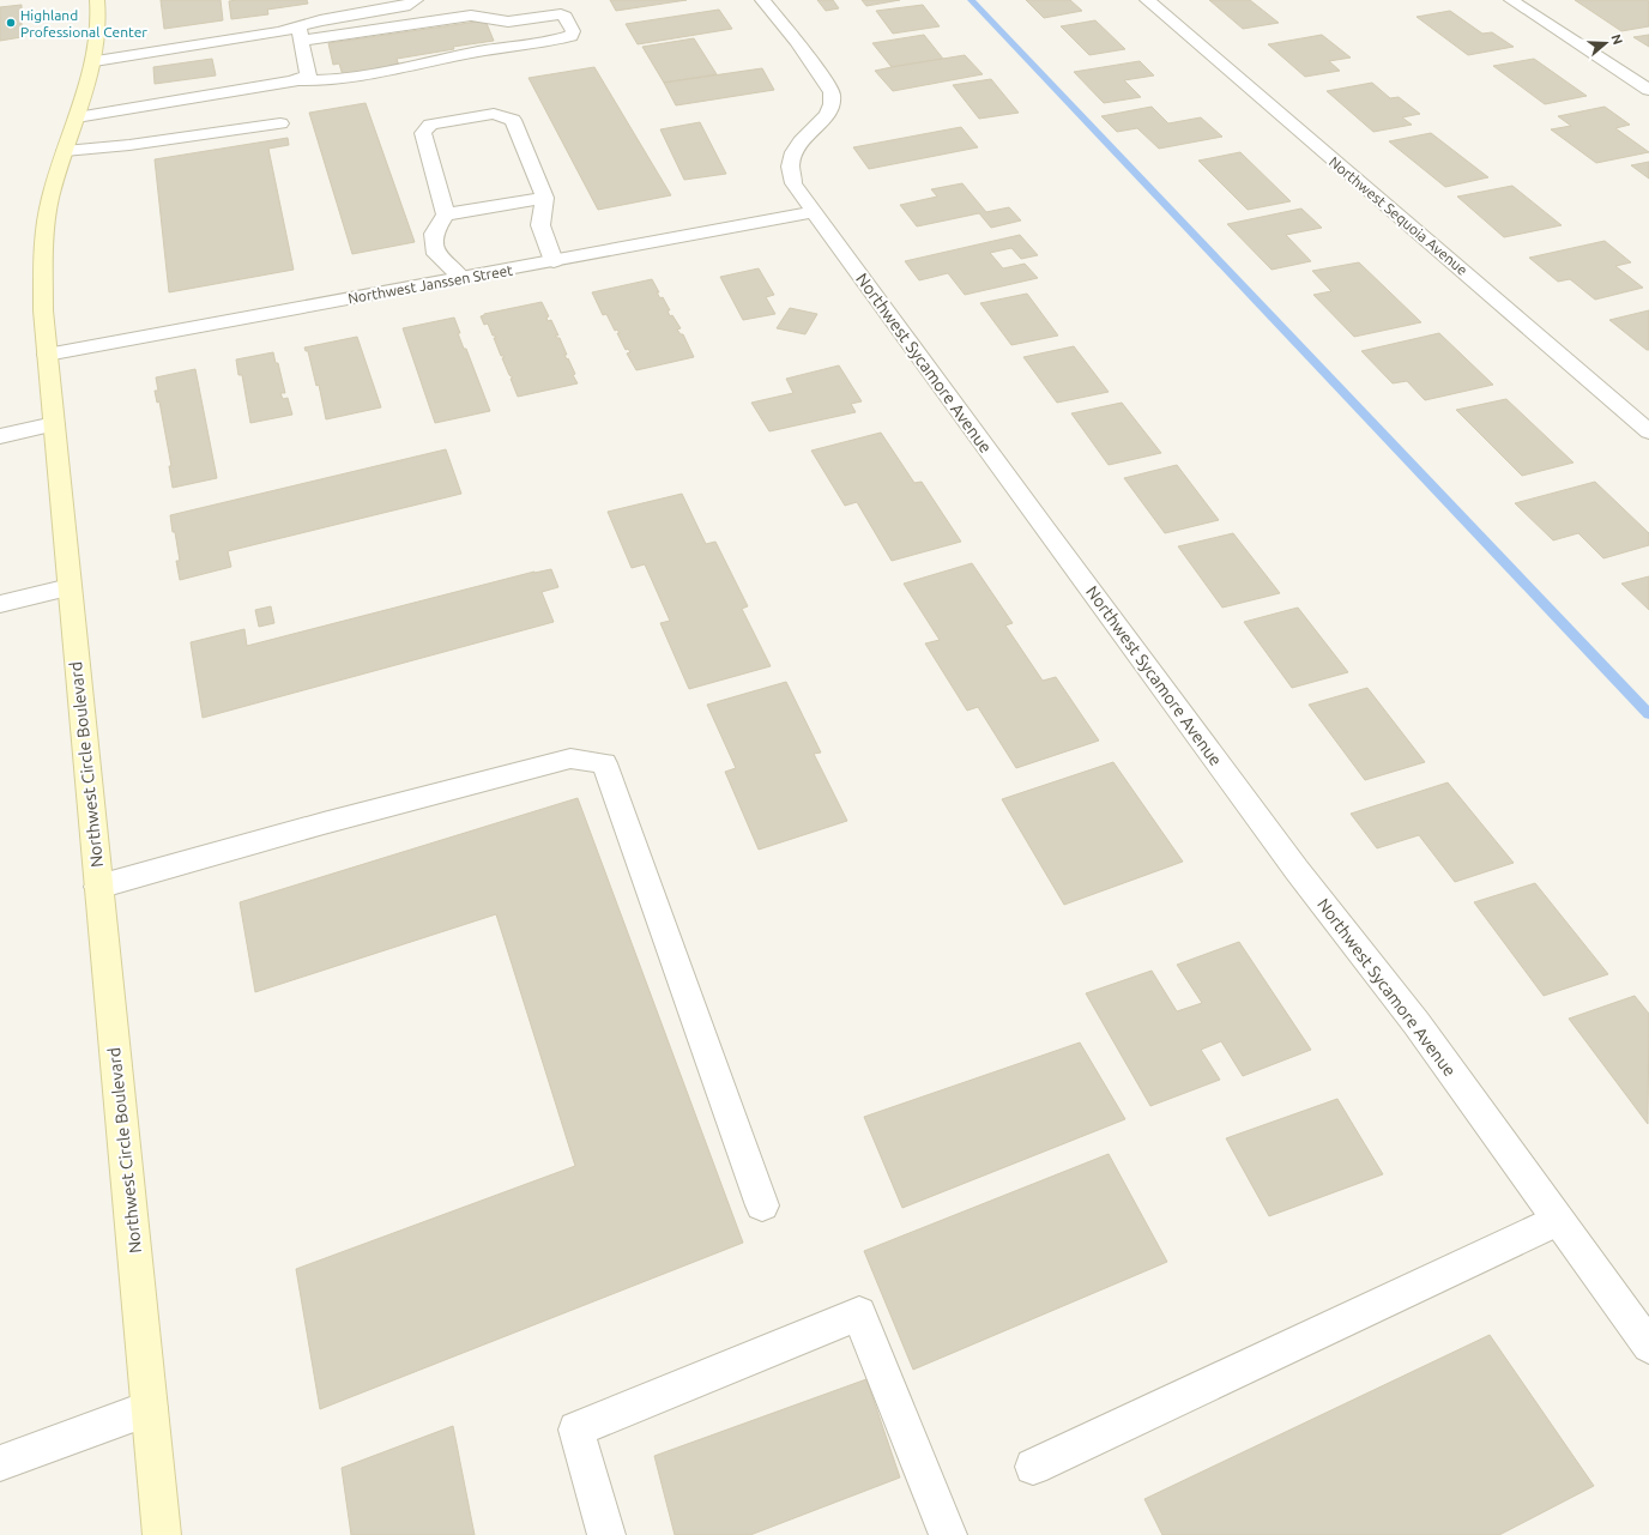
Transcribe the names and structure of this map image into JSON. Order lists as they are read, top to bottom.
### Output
{
  "streets": {
    "main road": ["Northwest Circle Boulevard"],
    "street": ["Northwest Sequoia Avenue", "Northwest Janssen Street", "Northwest Sycamore Avenue"]
  },
  "crossings": [
    ["Northwest Janssen Street", "Northwest Sycamore Avenue"],
    ["Northwest Janssen Street", "Northwest Circle Boulevard"]
  ],
  "places": ["Highland Professional Center"],
  "north": "right"
}
